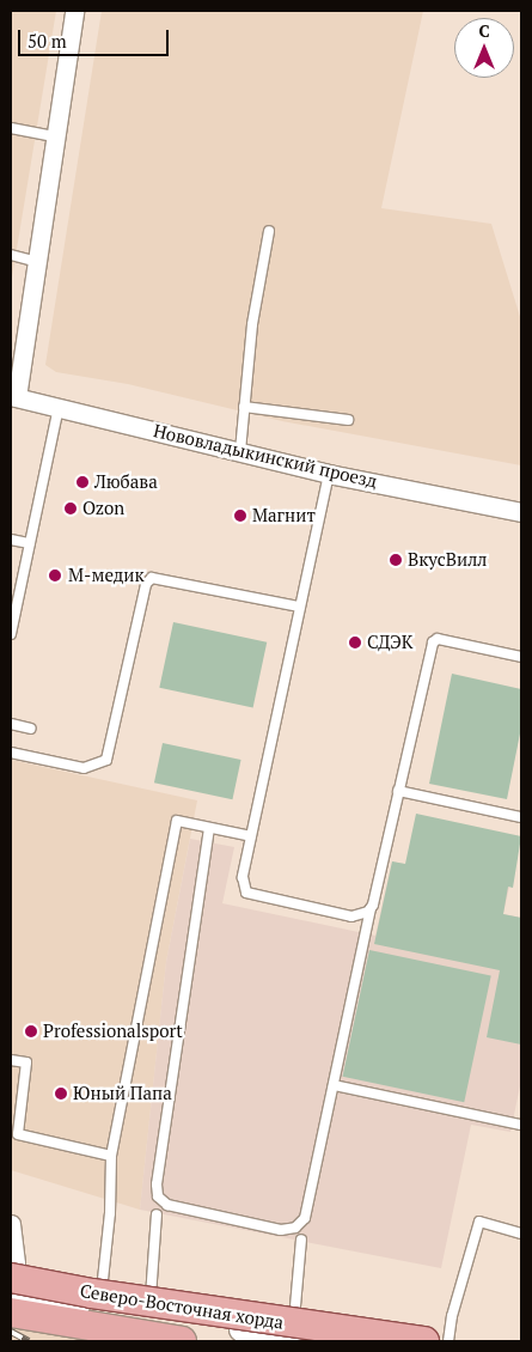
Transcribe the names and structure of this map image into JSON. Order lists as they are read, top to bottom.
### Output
{
  "streets": {
    "main road": ["Северо-Восточная хорда"],
    "street": ["Нововладыкинский проезд"]
  },
  "places": [
    "Любава",
    "Ozon",
    "Магнит",
    "ВкусВилл",
    "М-медик",
    "СДЭК",
    "Professionalsport",
    "Юный Папа"
  ],
  "scale_bar": "50 m",
  "north": "top"
}
